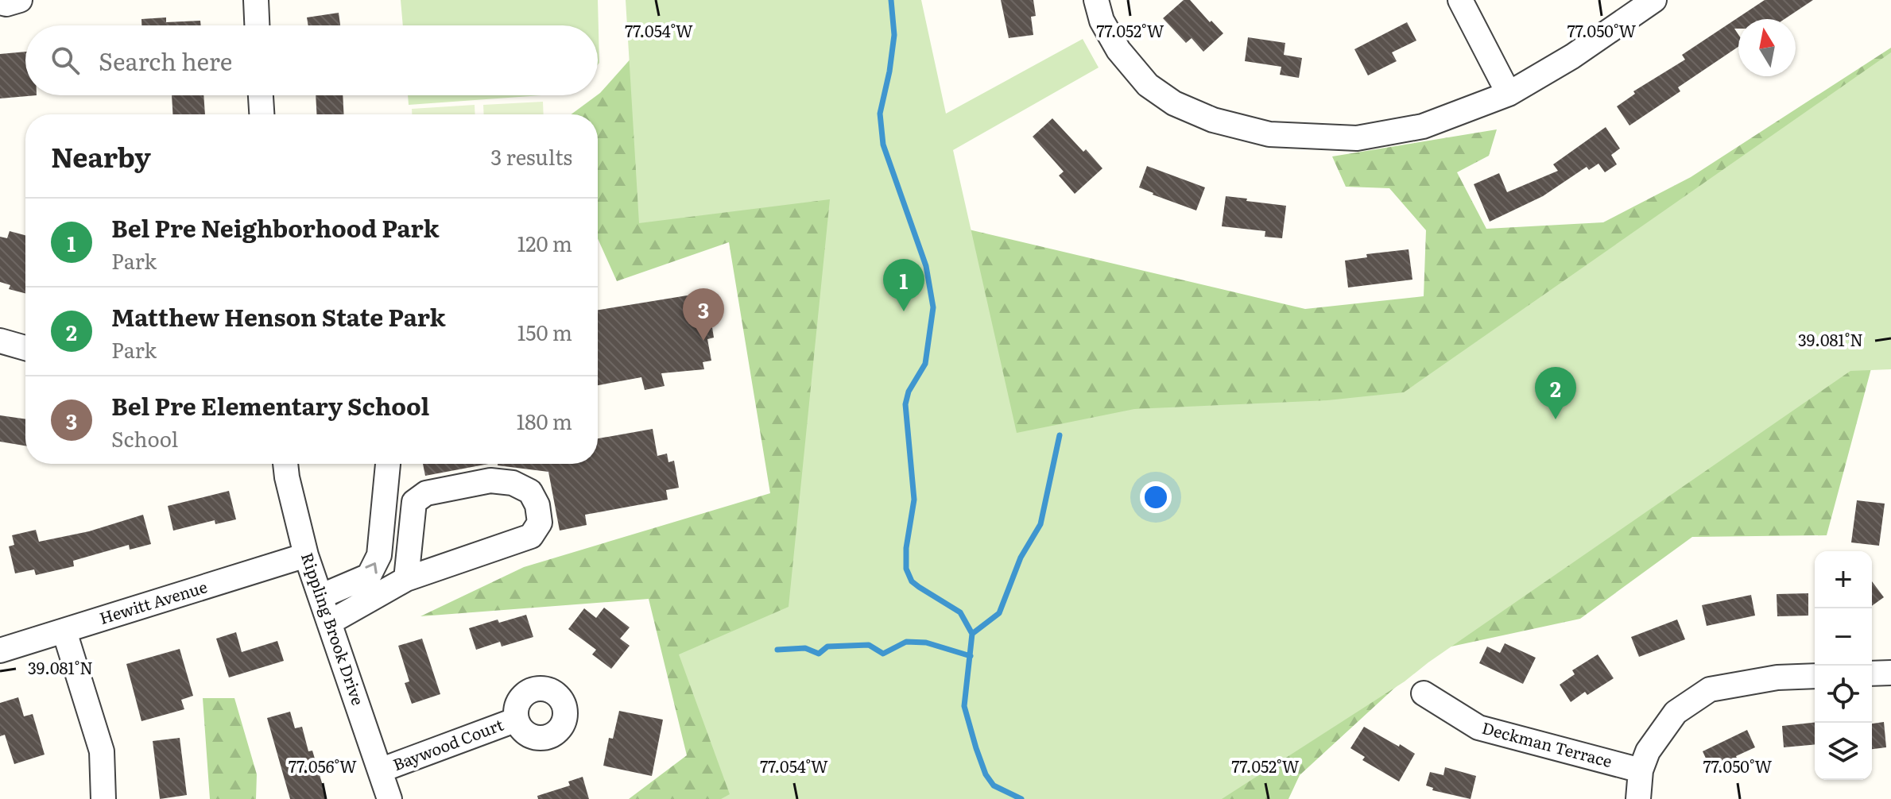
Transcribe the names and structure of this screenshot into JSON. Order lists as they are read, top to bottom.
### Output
{
  "streets": {
    "street": [
      "Hewitt Avenue",
      "Rippling Brook Drive",
      "Baywood Court",
      "Deckman Terrace"
    ]
  },
  "crossings": [
    ["Hewitt Avenue", "Rippling Brook Drive"],
    ["Rippling Brook Drive", "Baywood Court"]
  ],
  "north": "top",
  "page": {
    "search": "Search here",
    "heading": ["Nearby", "3 results"],
    "list": [
      {
        "mark": "1",
        "name": "Bel Pre Neighborhood Park",
        "note": "Park",
        "value": "120 m"
      },
      {
        "mark": "2",
        "name": "Matthew Henson State Park",
        "note": "Park",
        "value": "150 m"
      },
      {
        "mark": "3",
        "name": "Bel Pre Elementary School",
        "note": "School",
        "value": "180 m"
      }
    ],
    "pins": ["1", "3", "2"],
    "map_buttons": ["+", "−"]
  },
  "coordinates": [
    "77.054°W",
    "77.052°W",
    "77.050°W",
    "39.081°N",
    "77.056°W"
  ]
}
